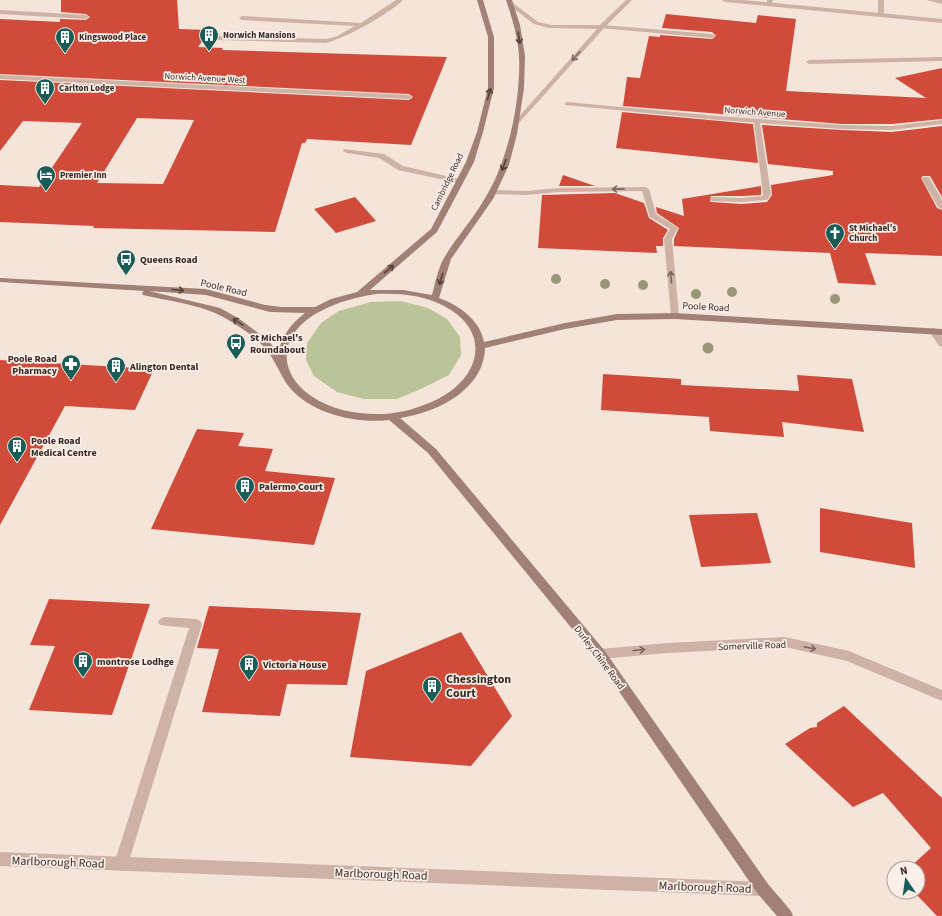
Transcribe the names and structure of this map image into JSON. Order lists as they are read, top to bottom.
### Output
{
  "streets": {
    "main road": ["Cambridge Road", "Poole Road", "Durley Chine Road"],
    "street": [
      "Norwich Avenue West",
      "Norwich Avenue",
      "Somerville Road",
      "Marlborough Road"
    ]
  },
  "crossings": [
    ["Somerville Road", "Durley Chine Road"],
    ["Durley Chine Road", "Marlborough Road"]
  ],
  "one_way": ["Somerville Road"],
  "places": {
    "building": [
      "Norwich Mansions",
      "Kingswood Place",
      "Carlton Lodge",
      "Alington Dental",
      "Poole Road Medical Centre",
      "Palermo Court",
      "montrose Lodhge",
      "Victoria House",
      "Chessington Court"
    ],
    "hotel": ["Premier Inn"],
    "church": ["St Michael's Church"],
    "bus stop": ["Queens Road", "St Michael's Roundabout"],
    "pharmacy": ["Poole Road Pharmacy"]
  },
  "north": "top"
}
